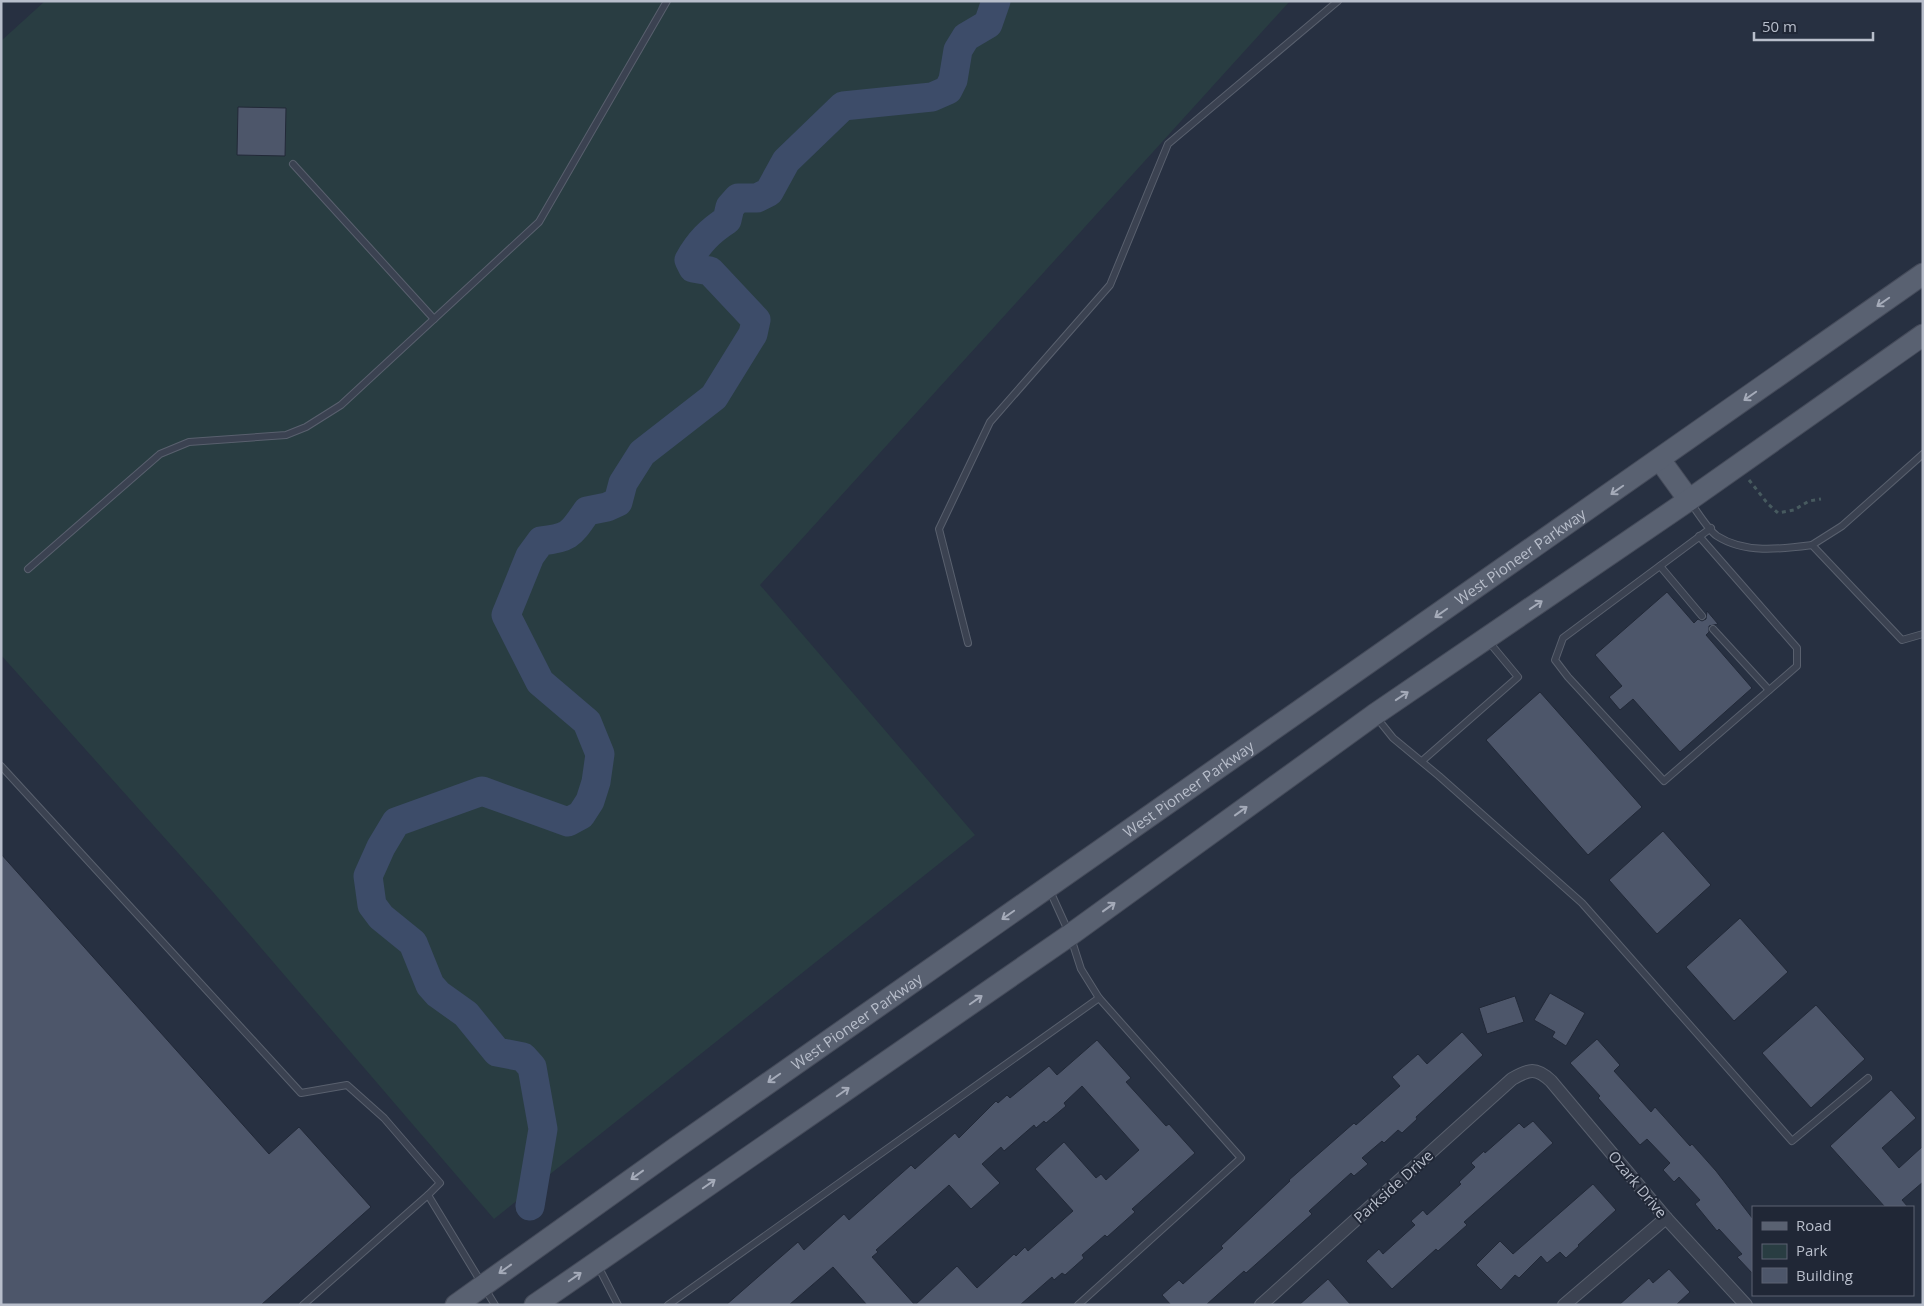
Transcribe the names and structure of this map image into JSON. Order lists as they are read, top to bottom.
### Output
{
  "streets": {
    "main road": ["West Pioneer Parkway"],
    "street": ["Ozark Drive", "Parkside Drive"]
  },
  "crossings": [
    ["Ozark Drive", "Parkside Drive"]
  ],
  "legend": ["Road", "Park", "Building"],
  "scale_bar": "50 m"
}
